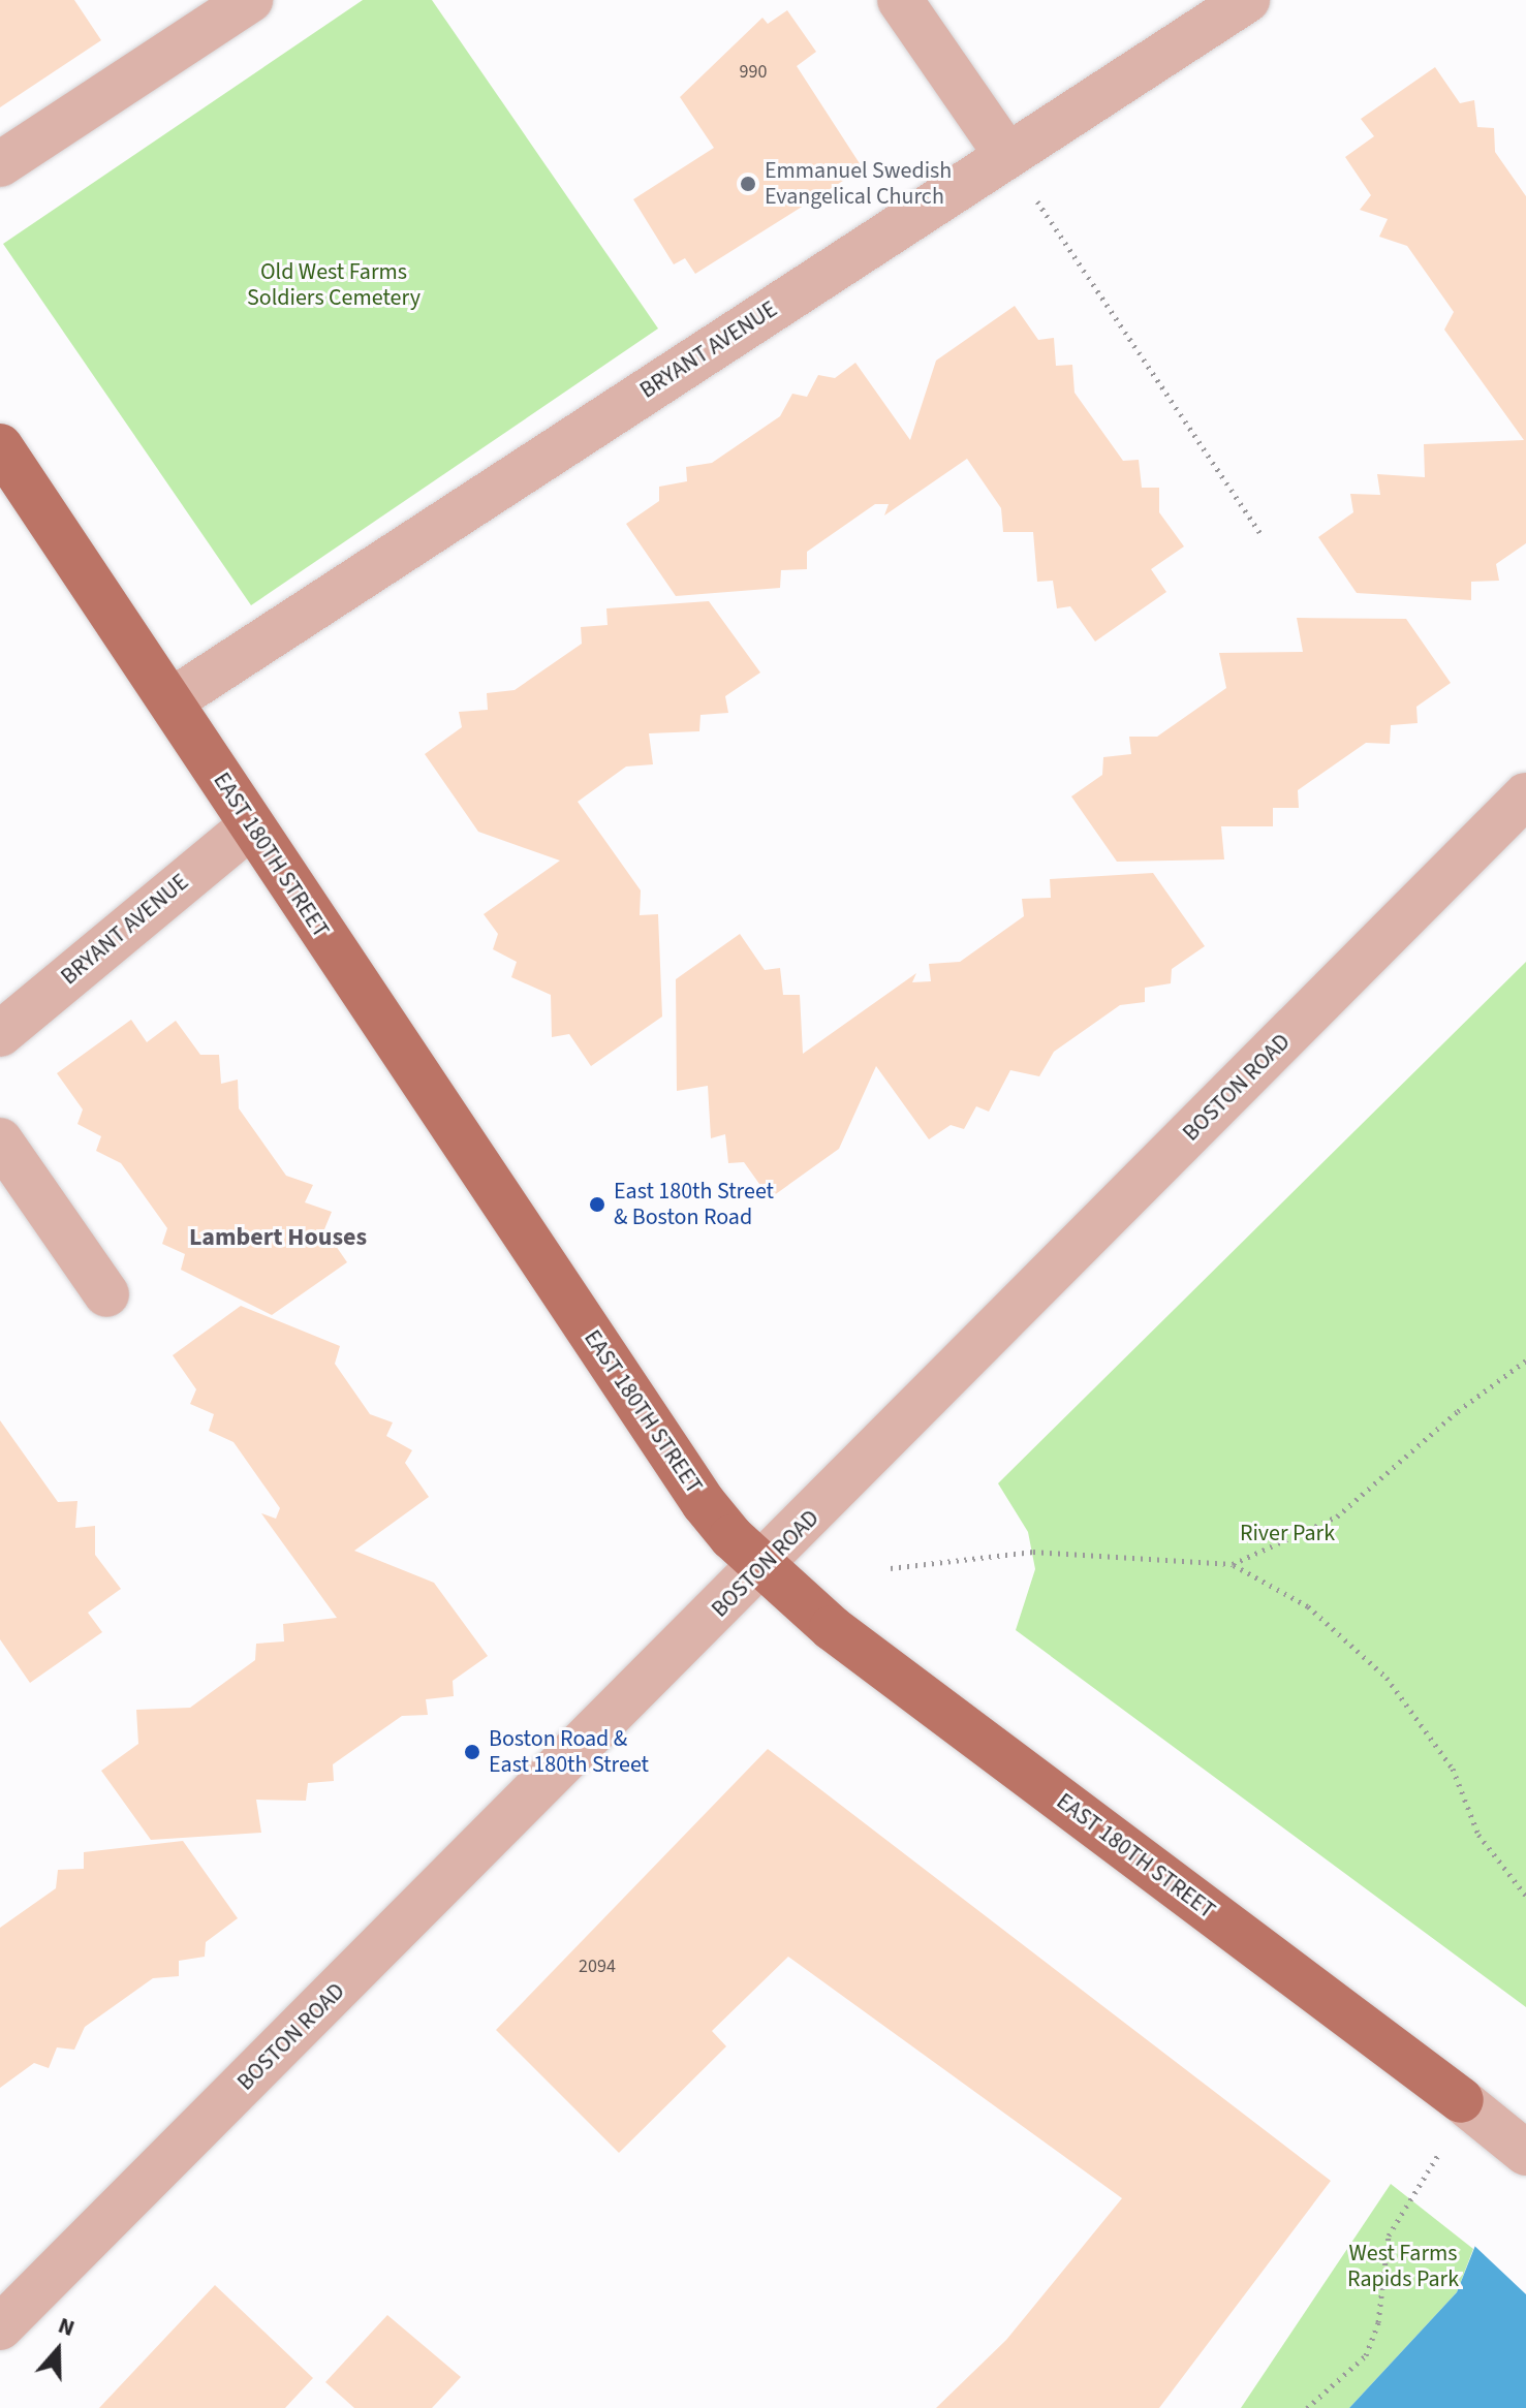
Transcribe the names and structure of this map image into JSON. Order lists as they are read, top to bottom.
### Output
{
  "streets": {
    "main road": ["EAST 180TH STREET"],
    "street": ["BRYANT AVENUE", "BOSTON ROAD"]
  },
  "crossings": [
    ["BRYANT AVENUE", "EAST 180TH STREET"],
    ["EAST 180TH STREET", "BOSTON ROAD"]
  ],
  "districts": ["Lambert Houses"],
  "parks": ["Old West Farms Soldiers Cemetery", "River Park", "West Farms Rapids Park"],
  "places": ["Emmanuel Swedish Evangelical Church", "East 180th Street & Boston Road", "Boston Road & East 180th Street"],
  "house_numbers": ["990", "2094"],
  "north": "top"
}
